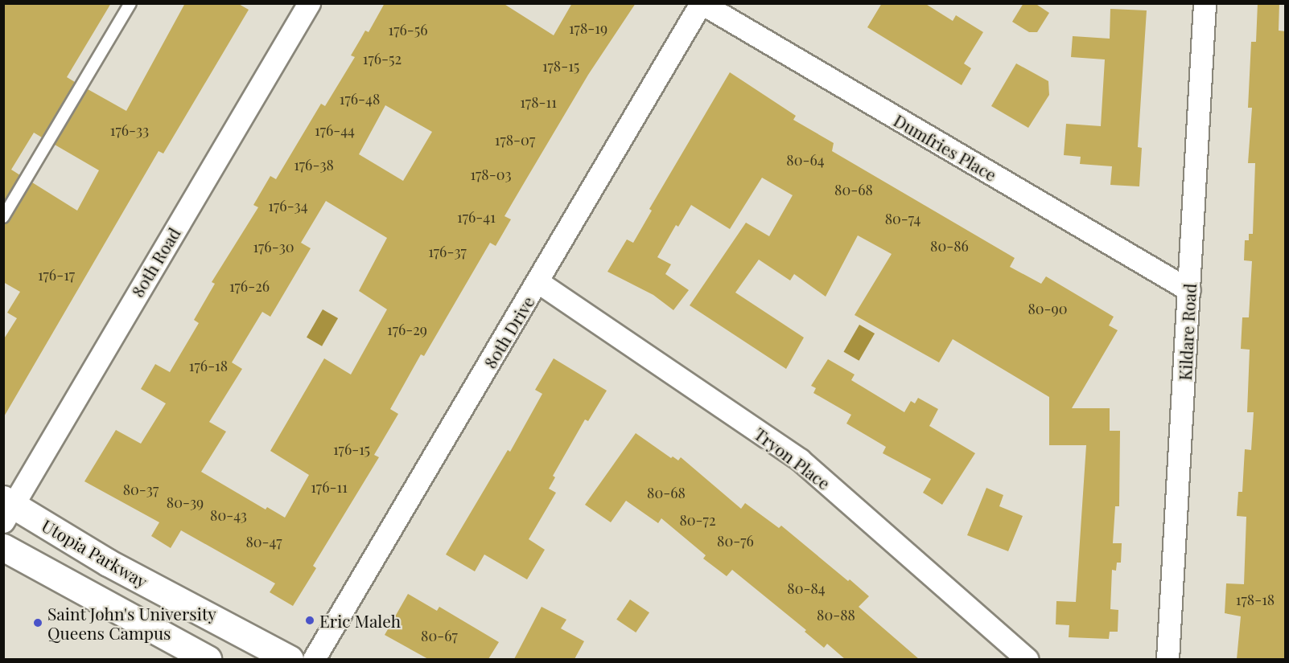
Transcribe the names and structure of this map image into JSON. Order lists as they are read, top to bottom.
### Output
{
  "streets": {
    "main road": ["Utopia Parkway"],
    "street": [
      "Dumfries Place",
      "80th Road",
      "80th Drive",
      "Kildare Road",
      "Tryon Place"
    ]
  },
  "crossings": [
    ["Dumfries Place", "80th Drive"],
    ["Dumfries Place", "Kildare Road"],
    ["80th Road", "Utopia Parkway"],
    ["80th Drive", "Tryon Place"]
  ],
  "places": ["Eric Maleh", "Saint John's University Queens Campus"],
  "house_numbers": [
    "178-19",
    "176-56",
    "176-52",
    "178-15",
    "176-48",
    "178-11",
    "176-33",
    "176-44",
    "178-07",
    "80-64",
    "176-38",
    "178-03",
    "80-68",
    "176-34",
    "176-41",
    "80-74",
    "80-86",
    "176-30",
    "176-37",
    "176-17",
    "176-26",
    "80-90",
    "176-29",
    "176-18",
    "176-15",
    "176-11",
    "80-37",
    "80-68",
    "80-39",
    "80-43",
    "80-72",
    "80-76",
    "80-47",
    "80-84",
    "178-18",
    "80-88",
    "80-67"
  ]
}
